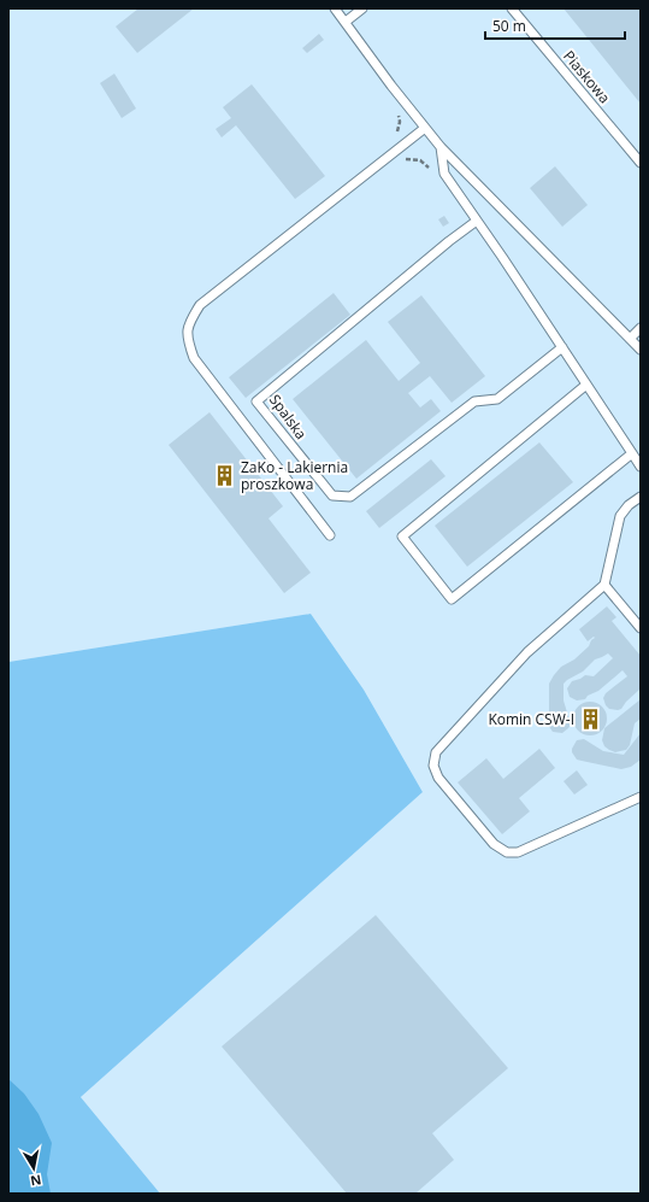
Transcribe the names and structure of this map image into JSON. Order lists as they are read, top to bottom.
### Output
{
  "streets": {
    "lane": ["Piaskowa", "Spalska"]
  },
  "places": {
    "building": ["ZaKo - Lakiernia proszkowa", "Komin CSW-I"]
  },
  "scale_bar": "50 m",
  "north": "bottom"
}
